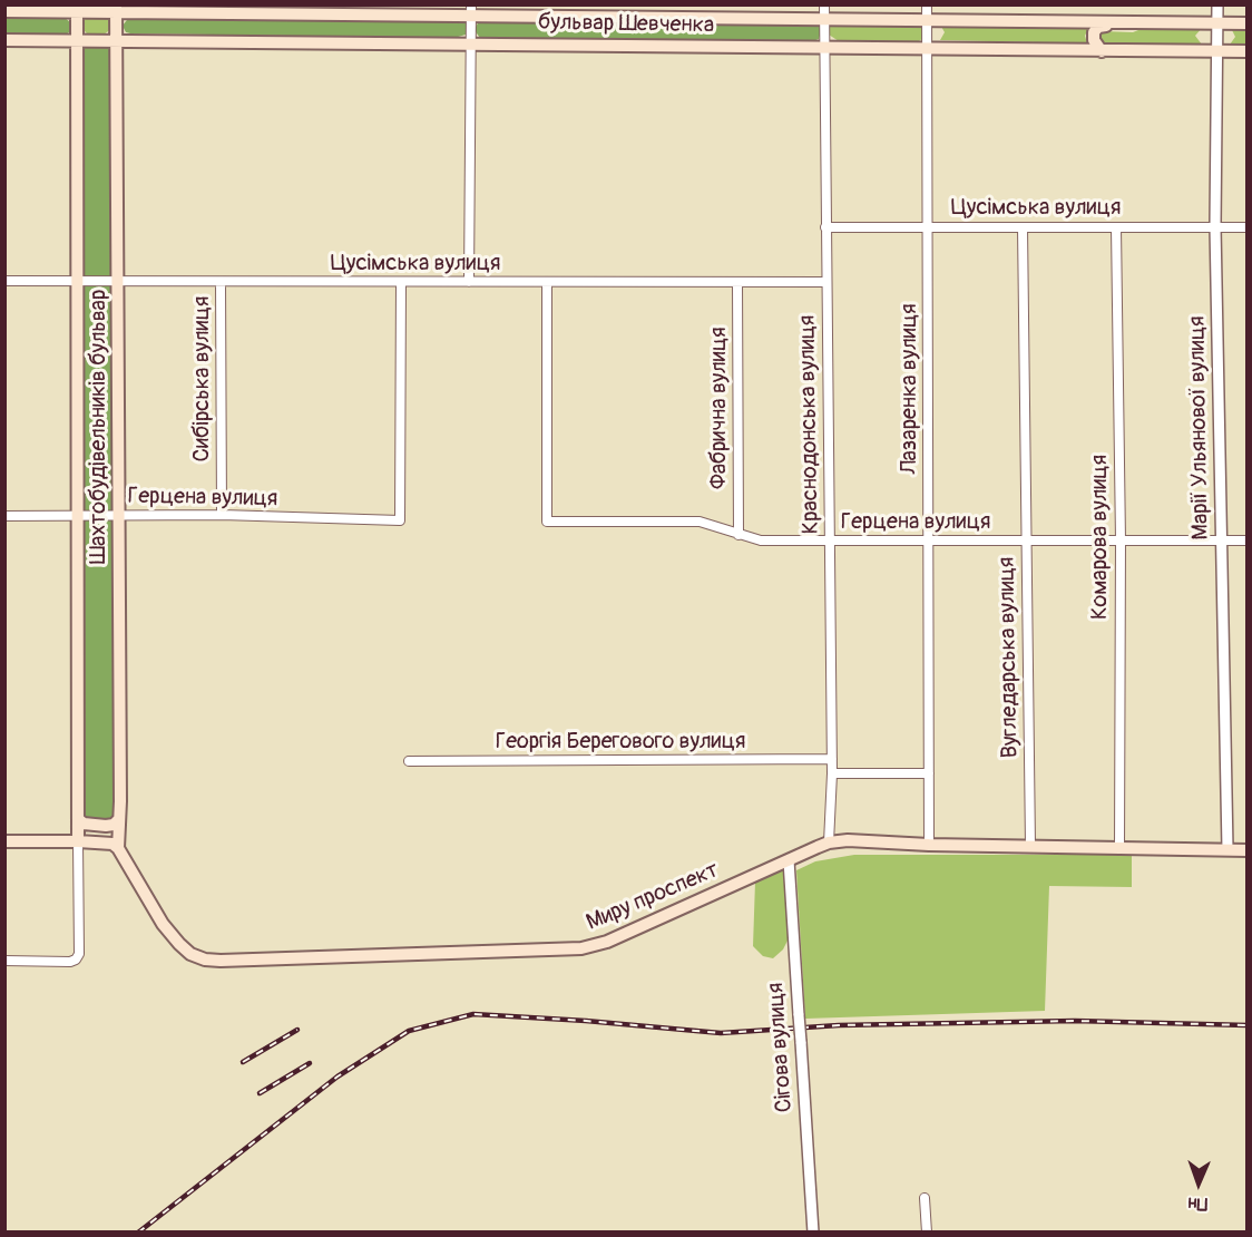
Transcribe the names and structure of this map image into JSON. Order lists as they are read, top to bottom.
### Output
{
  "streets": {
    "main road": ["бульвар Шевченка", "Шахтобудівельників бульвар", "Миру проспект"],
    "street": [
      "Цусімська вулиця",
      "Сибірська вулиця",
      "Лазаренка вулиця",
      "Фабрична вулиця",
      "Краснодонська вулиця",
      "Марії Ульянової вулиця",
      "Герцена вулиця",
      "Комарова вулиця",
      "Вугледарська вулиця",
      "Георгія Берегового вулиця",
      "Сігова вулиця"
    ]
  },
  "crossings": [
    ["бульвар Шевченка", "Лазаренка вулиця"],
    ["бульвар Шевченка", "Краснодонська вулиця"],
    ["бульвар Шевченка", "Шахтобудівельників бульвар"],
    ["бульвар Шевченка", "Марії Ульянової вулиця"],
    ["Цусімська вулиця", "Сибірська вулиця"],
    ["Цусімська вулиця", "Лазаренка вулиця"],
    ["Цусімська вулиця", "Фабрична вулиця"],
    ["Цусімська вулиця", "Краснодонська вулиця"],
    ["Цусімська вулиця", "Шахтобудівельників бульвар"],
    ["Цусімська вулиця", "Марії Ульянової вулиця"],
    ["Цусімська вулиця", "Герцена вулиця"],
    ["Цусімська вулиця", "Комарова вулиця"],
    ["Цусімська вулиця", "Вугледарська вулиця"],
    ["Сибірська вулиця", "Герцена вулиця"],
    ["Лазаренка вулиця", "Герцена вулиця"],
    ["Лазаренка вулиця", "Миру проспект"],
    ["Фабрична вулиця", "Герцена вулиця"],
    ["Краснодонська вулиця", "Герцена вулиця"],
    ["Краснодонська вулиця", "Георгія Берегового вулиця"],
    ["Краснодонська вулиця", "Миру проспект"],
    ["Шахтобудівельників бульвар", "Герцена вулиця"],
    ["Шахтобудівельників бульвар", "Миру проспект"],
    ["Марії Ульянової вулиця", "Герцена вулиця"],
    ["Марії Ульянової вулиця", "Миру проспект"],
    ["Герцена вулиця", "Комарова вулиця"],
    ["Герцена вулиця", "Вугледарська вулиця"],
    ["Комарова вулиця", "Миру проспект"],
    ["Вугледарська вулиця", "Миру проспект"],
    ["Миру проспект", "Сігова вулиця"]
  ],
  "north": "bottom"
}
